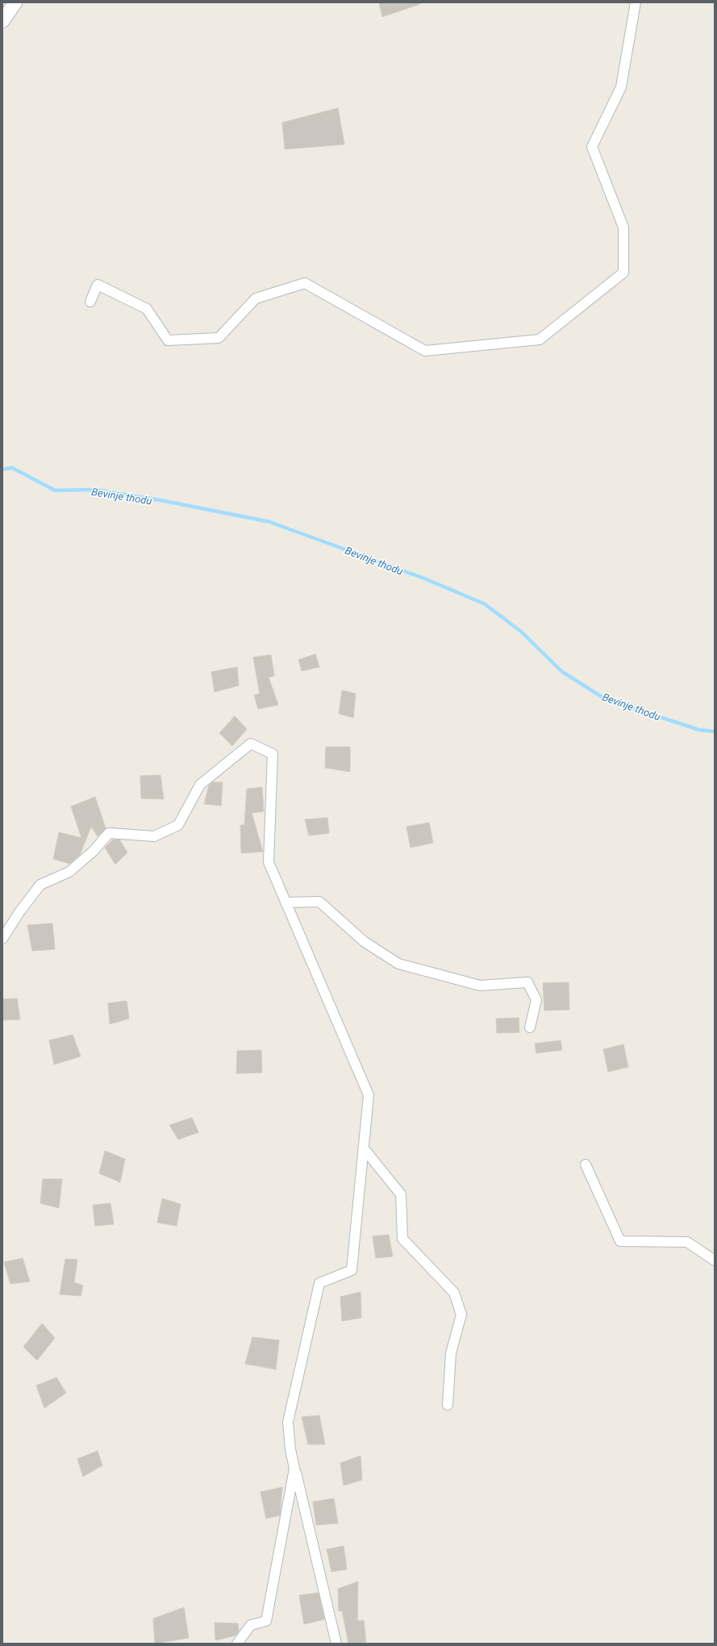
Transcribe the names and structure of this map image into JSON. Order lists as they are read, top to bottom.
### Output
{
  "water": ["Bevinje thodu"]
}
